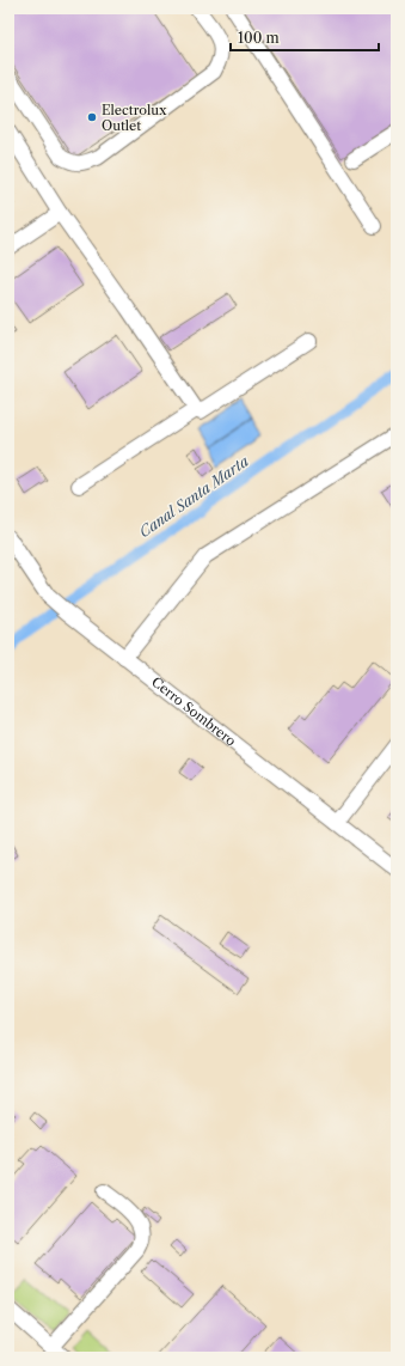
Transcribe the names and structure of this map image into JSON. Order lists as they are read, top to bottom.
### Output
{
  "streets": {
    "street": ["Cerro Sombrero"]
  },
  "water": ["Canal Santa Marta"],
  "places": ["Electrolux Outlet"],
  "scale_bar": "100 m"
}
